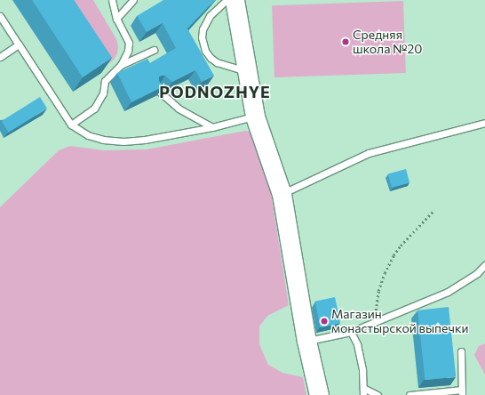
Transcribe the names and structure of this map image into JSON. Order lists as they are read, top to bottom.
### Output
{
  "districts": ["PODNOZHYE"],
  "places": ["Средняя школа №20", "Магазин монастырской выпечки"]
}
